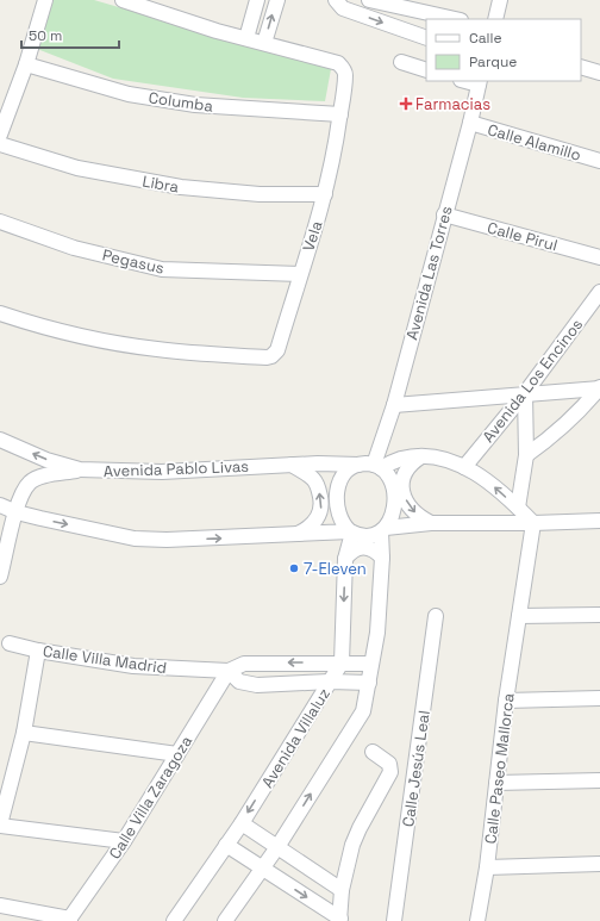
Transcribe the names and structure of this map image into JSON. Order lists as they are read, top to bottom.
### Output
{
  "streets": {
    "street": [
      "Columba",
      "Calle Alamillo",
      "Libra",
      "Vela",
      "Calle Pirul",
      "Pegasus",
      "Avenida Las Torres",
      "Avenida Los Encinos",
      "Avenida Pablo Livas",
      "Calle Villa Madrid",
      "Avenida Villaluz",
      "Calle Jesús Leal",
      "Calle Paseo Mallorca",
      "Calle Villa Zaragoza"
    ]
  },
  "crossings": [
    ["Columba", "Vela"],
    ["Calle Alamillo", "Avenida Las Torres"],
    ["Libra", "Vela"],
    ["Vela", "Pegasus"],
    ["Calle Pirul", "Avenida Las Torres"],
    ["Avenida Las Torres", "Avenida Pablo Livas"],
    ["Calle Villa Madrid", "Avenida Villaluz"],
    ["Calle Villa Madrid", "Calle Villa Zaragoza"]
  ],
  "places": {
    "health": ["Farmacias"],
    "other": ["7-Eleven"]
  },
  "legend": ["Calle", "Parque"],
  "scale_bar": "50 m"
}
